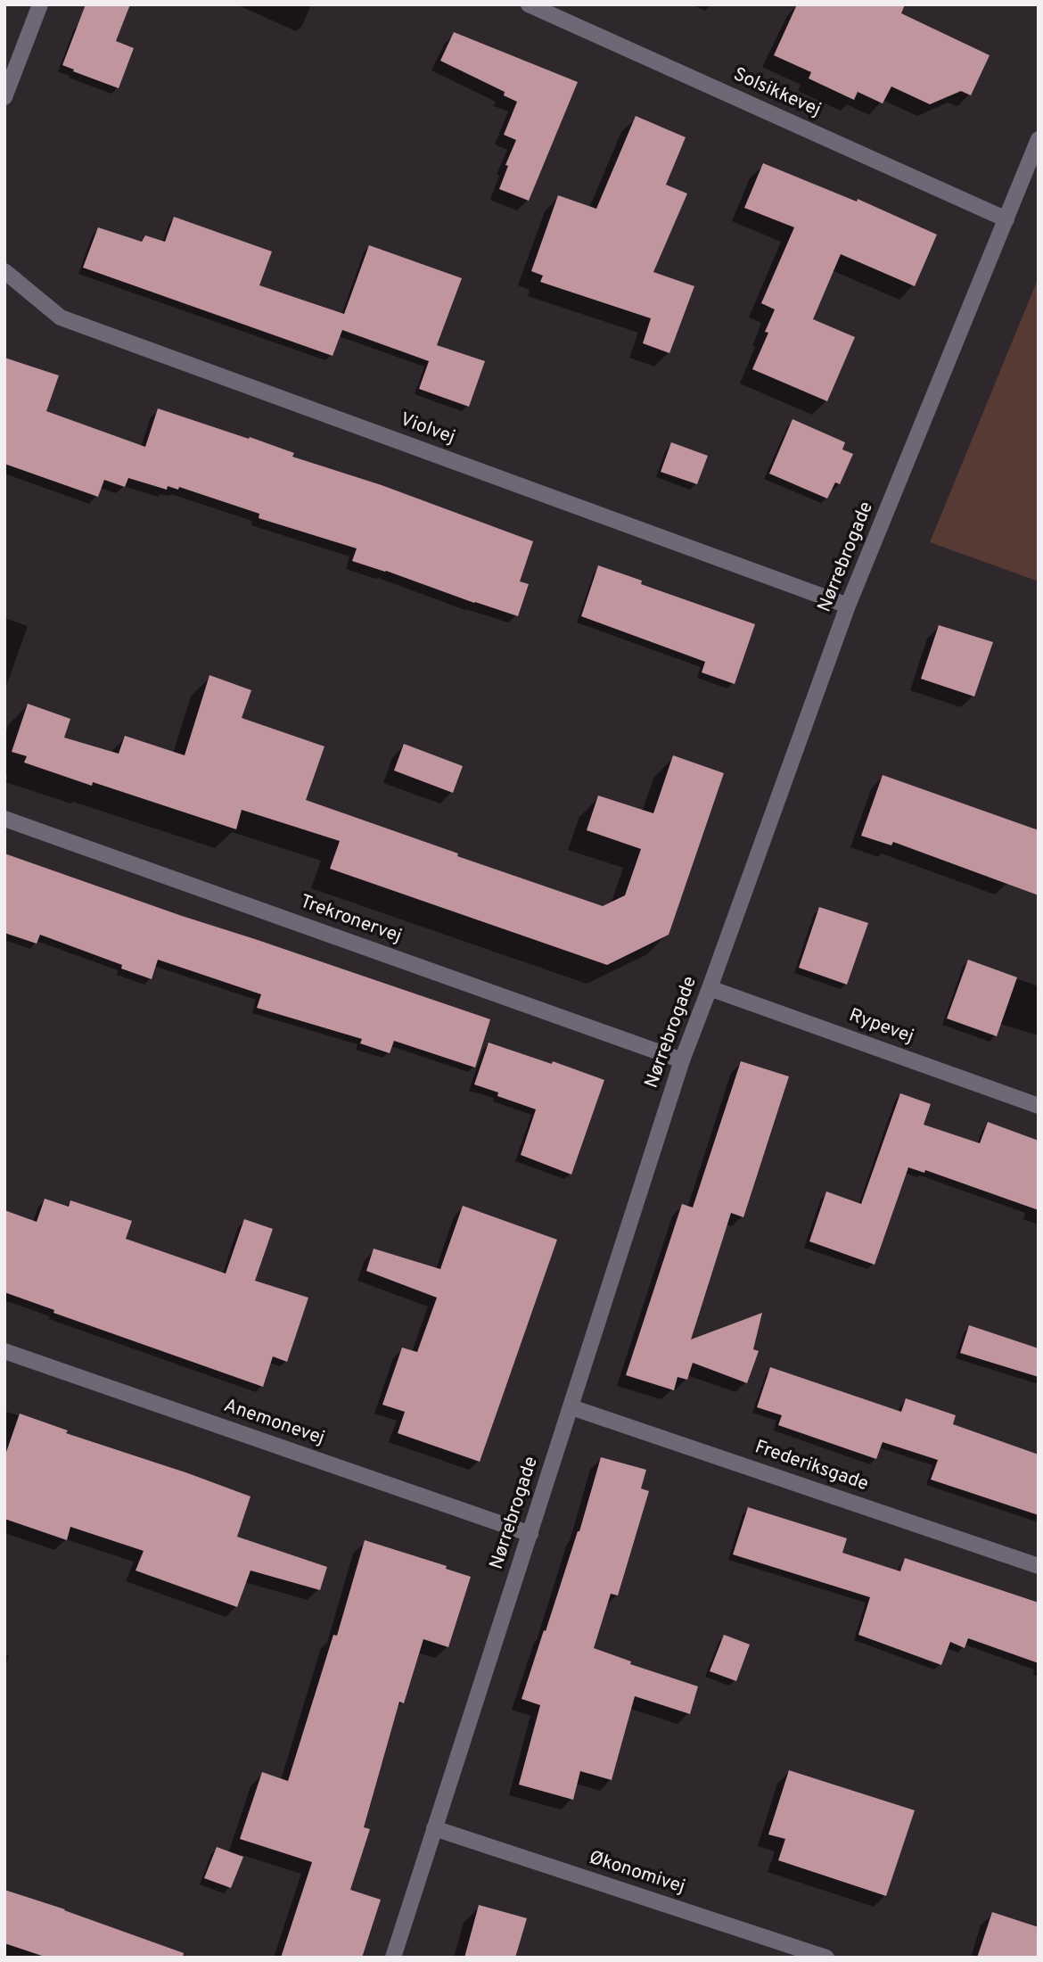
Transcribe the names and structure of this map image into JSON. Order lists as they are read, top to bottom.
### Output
{
  "streets": {
    "street": [
      "Solsikkevej",
      "Violvej",
      "Nørrebrogade",
      "Trekronervej",
      "Rypevej",
      "Anemonevej",
      "Frederiksgade",
      "Økonomivej"
    ]
  },
  "crossings": [
    ["Solsikkevej", "Nørrebrogade"],
    ["Violvej", "Nørrebrogade"],
    ["Nørrebrogade", "Trekronervej"],
    ["Nørrebrogade", "Rypevej"],
    ["Nørrebrogade", "Anemonevej"],
    ["Nørrebrogade", "Frederiksgade"],
    ["Nørrebrogade", "Økonomivej"]
  ]
}
